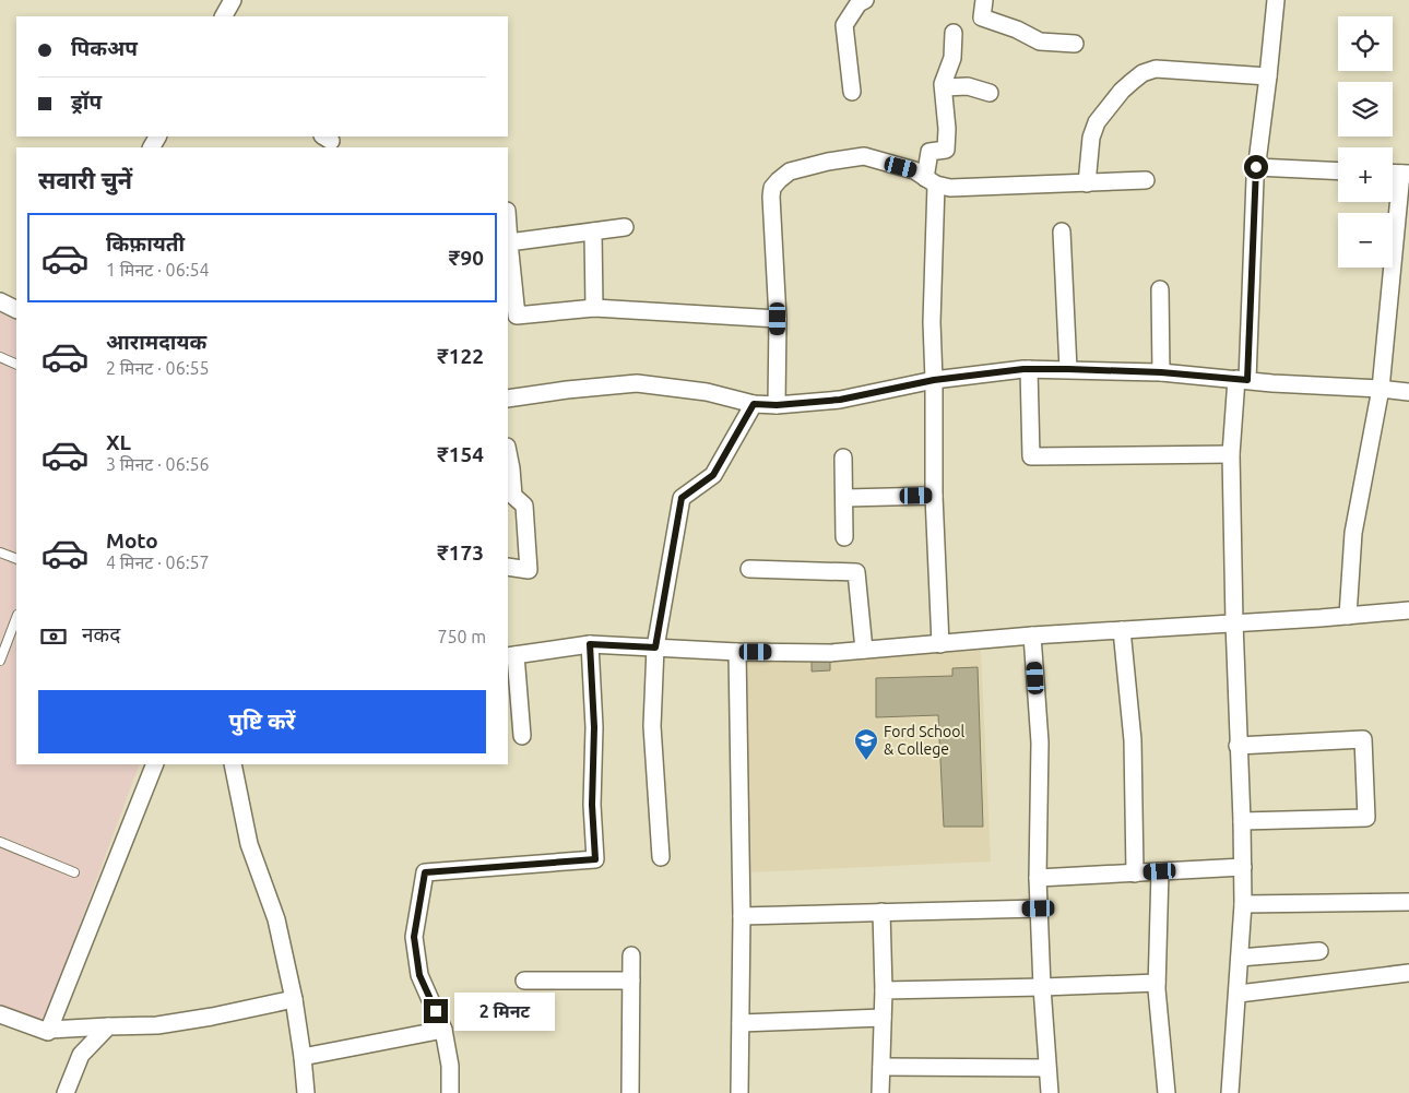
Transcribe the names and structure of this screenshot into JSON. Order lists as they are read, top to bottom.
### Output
{
  "places": {
    "school or university": ["Ford School & College"]
  },
  "page": {
    "map_buttons": ["+", "−"],
    "banner": ["पिकअप", "ड्रॉप"],
    "heading": "सवारी चुनें",
    "list": [
      {
        "name": "किफ़ायती",
        "note": "1 मिनट · 06:54",
        "value": "₹90"
      },
      {
        "name": "आरामदायक",
        "note": "2 मिनट · 06:55",
        "value": "₹122"
      },
      {
        "name": "XL",
        "note": "3 मिनट · 06:56",
        "value": "₹154"
      },
      {
        "name": "Moto",
        "note": "4 मिनट · 06:57",
        "value": "₹173"
      }
    ],
    "pay": ["नकद", "750 m"],
    "buttons": "पुष्टि करें",
    "bubble": "2 मिनट"
  }
}
